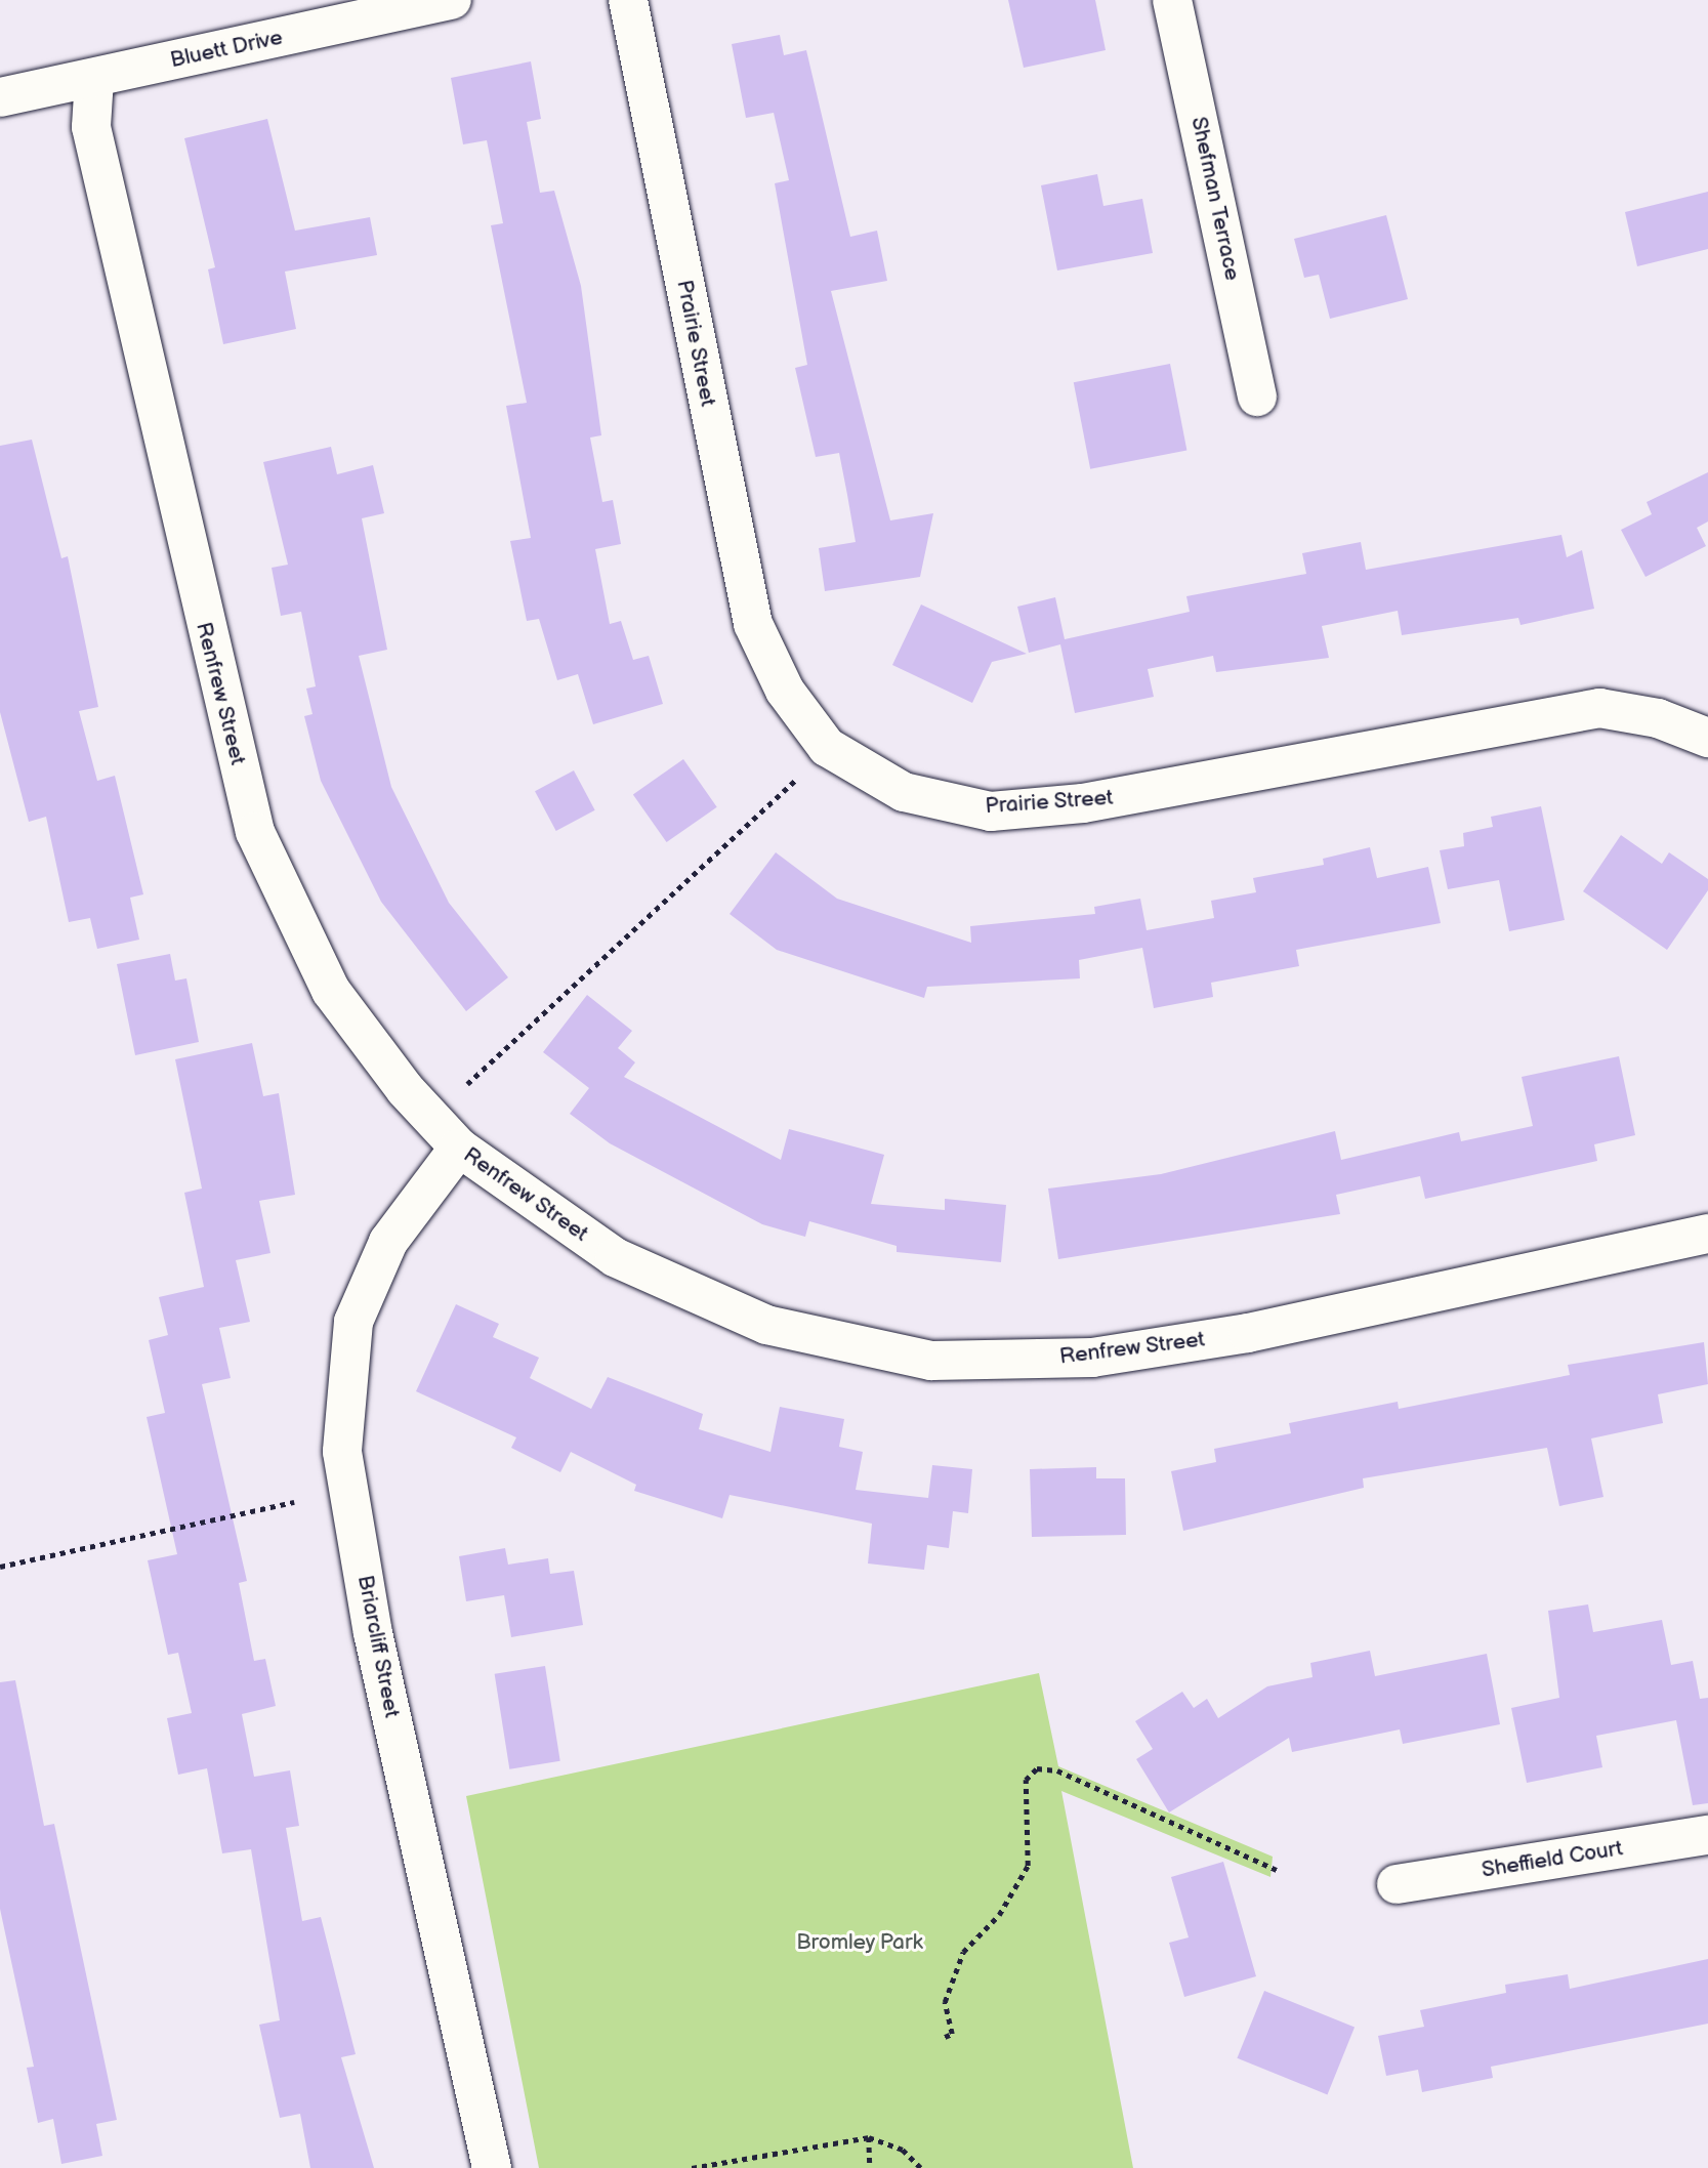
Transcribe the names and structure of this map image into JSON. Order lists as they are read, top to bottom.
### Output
{
  "streets": {
    "street": [
      "Bluett Drive",
      "Shefman Terrace",
      "Prairie Street",
      "Renfrew Street",
      "Briarcliff Street",
      "Sheffield Court"
    ]
  },
  "crossings": [
    ["Bluett Drive", "Renfrew Street"],
    ["Renfrew Street", "Briarcliff Street"]
  ],
  "parks": ["Bromley Park"]
}
